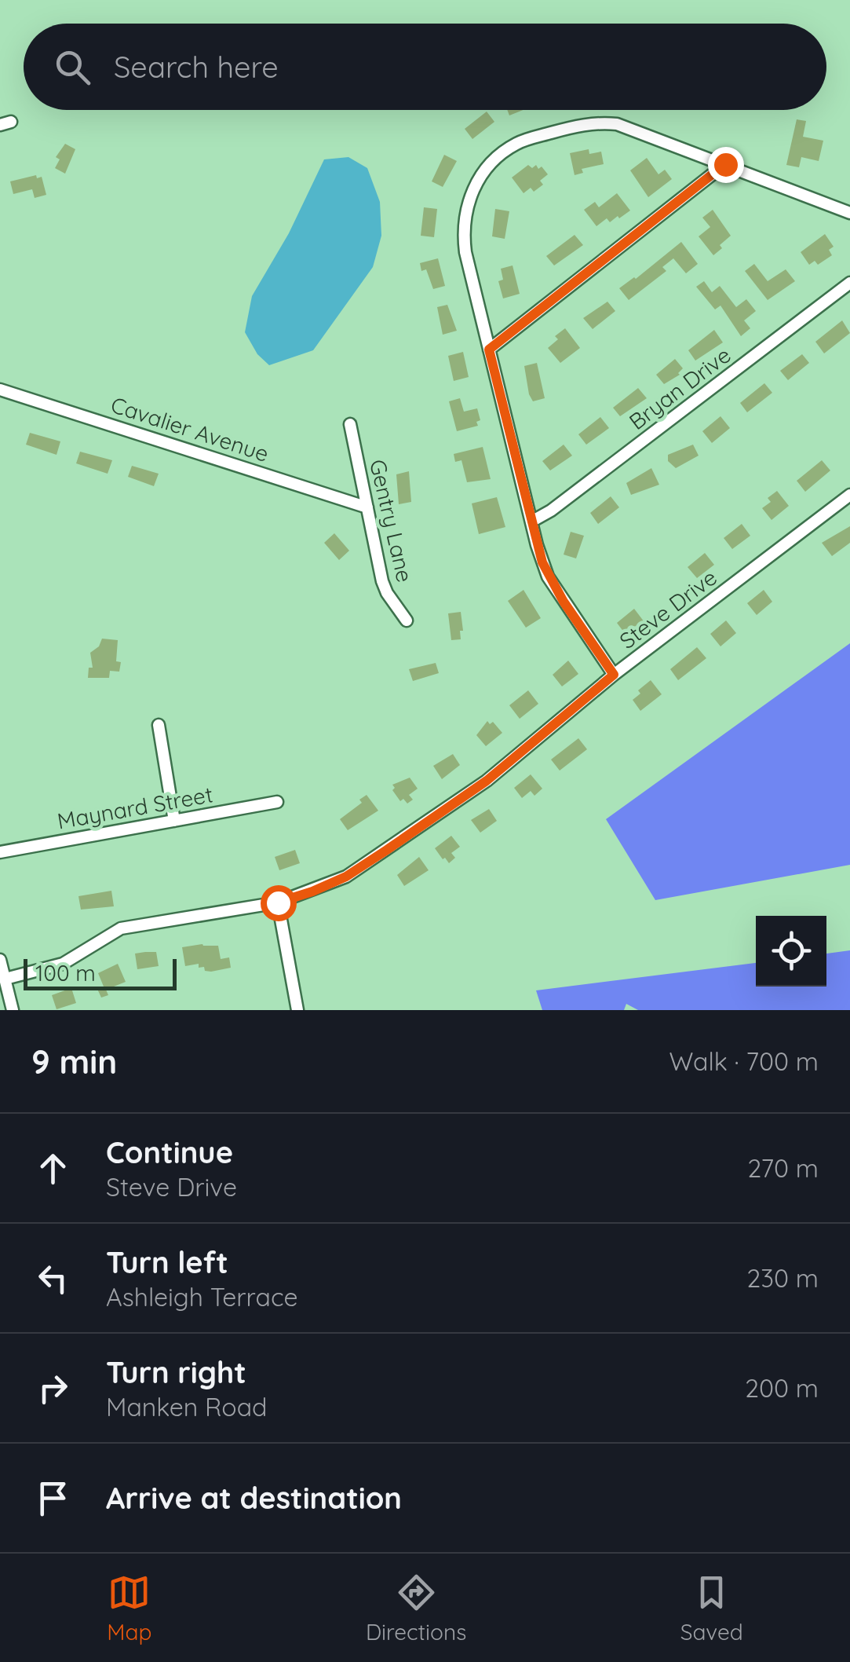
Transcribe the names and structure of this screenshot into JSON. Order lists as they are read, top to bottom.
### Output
{
  "streets": {
    "street": [
      "Bryan Drive",
      "Cavalier Avenue",
      "Gentry Lane",
      "Steve Drive",
      "Maynard Street"
    ]
  },
  "crossings": [
    ["Cavalier Avenue", "Gentry Lane"]
  ],
  "scale_bar": "100 m",
  "page": {
    "search": "Search here",
    "scale": "100 m",
    "heading": ["9 min", "Walk · 700 m"],
    "list": [
      ["Continue", "Steve Drive", "270 m"],
      ["Turn left", "Ashleigh Terrace", "230 m"],
      ["Turn right", "Manken Road", "200 m"],
      "Arrive at destination"
    ],
    "nav": ["Map", "Directions", "Saved"]
  }
}
